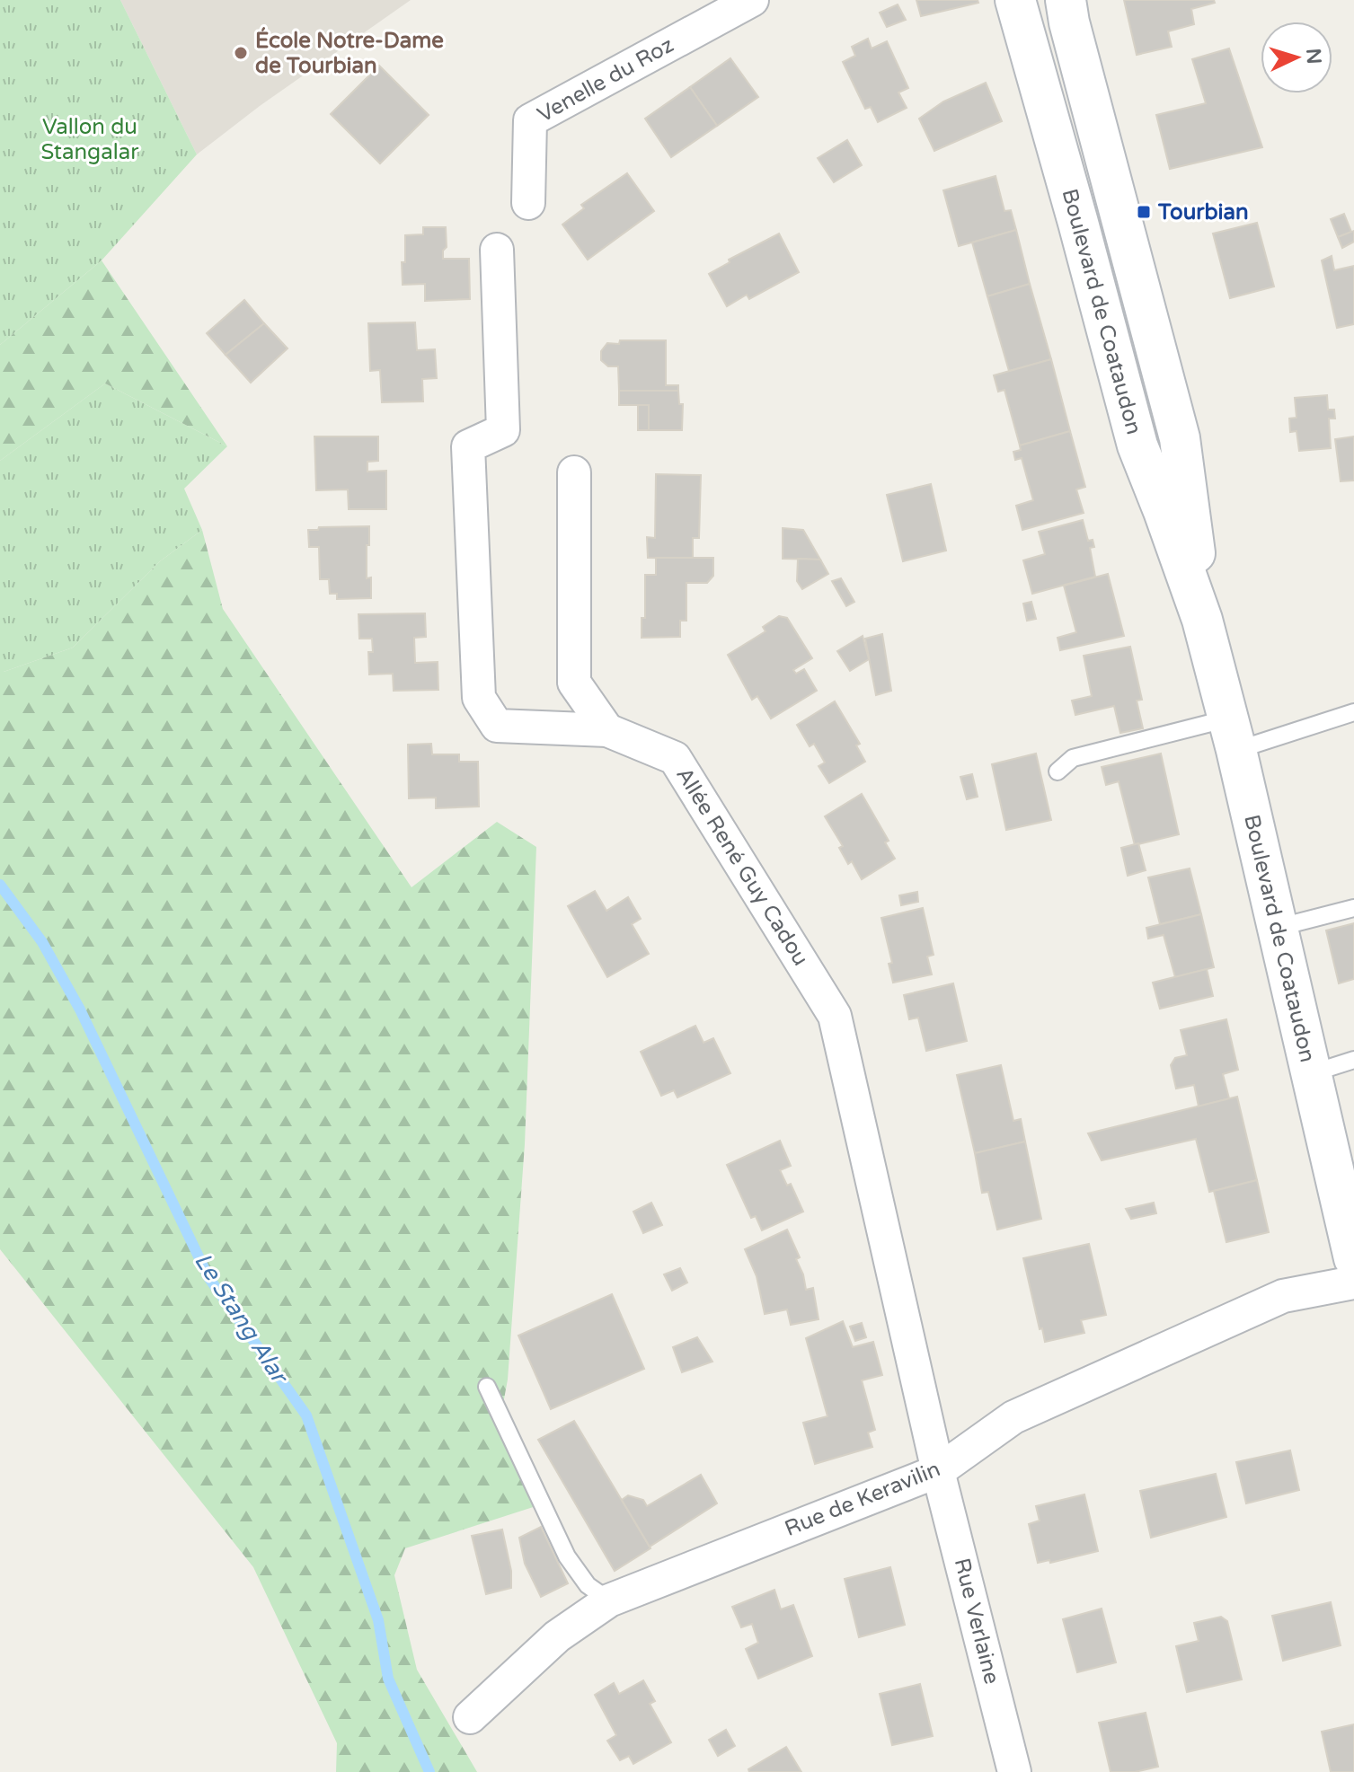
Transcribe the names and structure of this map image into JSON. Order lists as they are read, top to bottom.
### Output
{
  "streets": {
    "main road": ["Boulevard de Coataudon"],
    "street": [
      "Venelle du Roz",
      "Allée René Guy Cadou",
      "Rue de Keravilin",
      "Rue Verlaine"
    ]
  },
  "crossings": [
    ["Allée René Guy Cadou", "Rue de Keravilin"],
    ["Allée René Guy Cadou", "Rue Verlaine"],
    ["Rue de Keravilin", "Rue Verlaine"]
  ],
  "water": ["Le Stang Alar"],
  "parks": ["Vallon du Stangalar"],
  "places": {
    "other": ["École Notre-Dame de Tourbian"],
    "transit": ["Tourbian"]
  },
  "north": "right"
}
